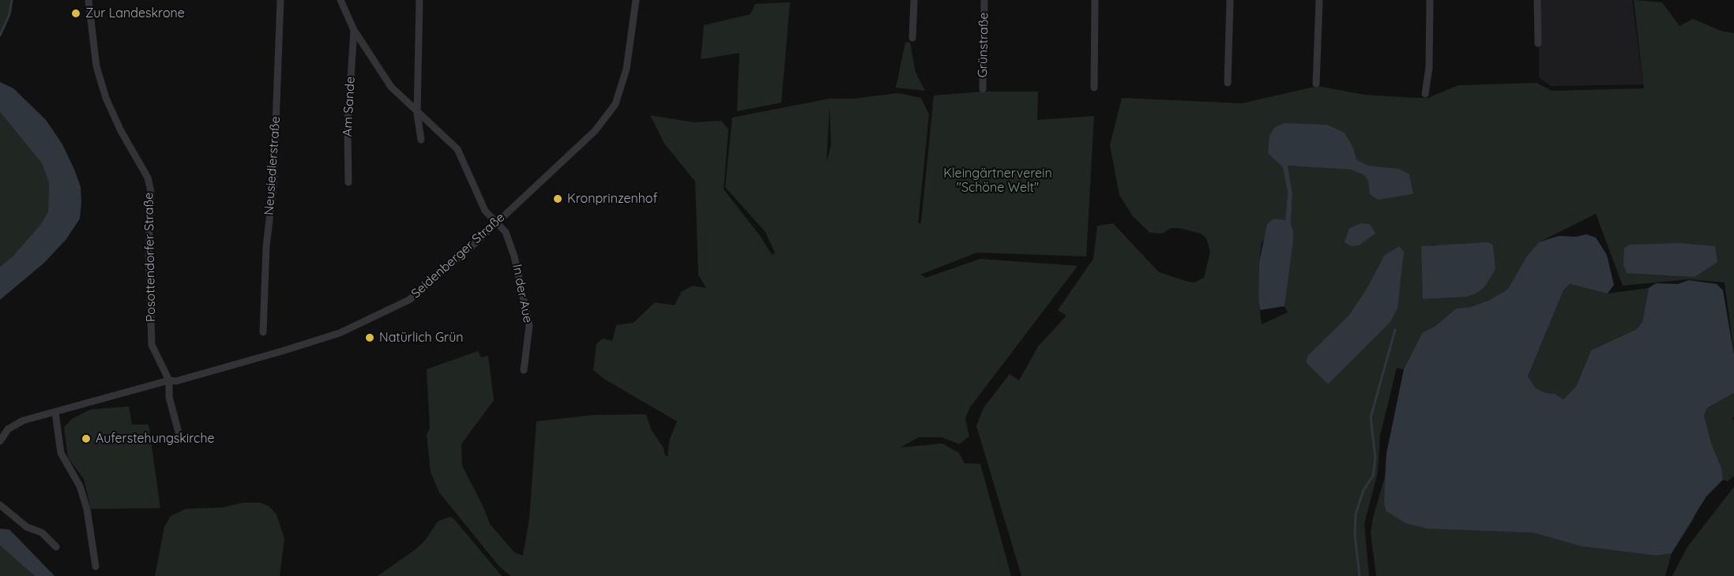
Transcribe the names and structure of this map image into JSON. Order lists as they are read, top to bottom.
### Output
{
  "streets": {
    "street": [
      "Grünstraße",
      "Am Sande",
      "Neusiedlerstraße",
      "Seidenberger Straße",
      "Posottendorfer Straße",
      "In der Aue"
    ]
  },
  "crossings": [
    ["Am Sande", "In der Aue"],
    ["Seidenberger Straße", "Posottendorfer Straße"],
    ["Seidenberger Straße", "In der Aue"]
  ],
  "parks": ["Kleingärtnerverein \"Schöne Welt\""],
  "places": [
    "Zur Landeskrone",
    "Kronprinzenhof",
    "Natürlich Grün",
    "Auferstehungskirche"
  ]
}
